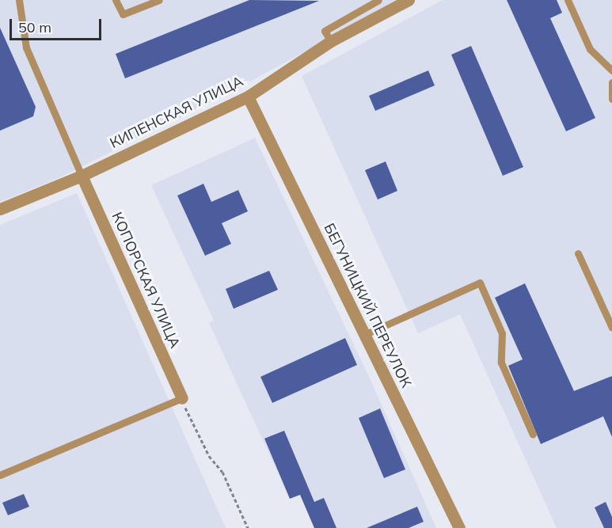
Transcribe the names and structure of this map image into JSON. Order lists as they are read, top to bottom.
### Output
{
  "streets": {
    "street": ["КИПЕНСКАЯ УЛИЦА", "КОПОРСКАЯ УЛИЦА", "БЕГУНИЦКИЙ ПЕРЕУЛОК"]
  },
  "crossings": [
    ["КИПЕНСКАЯ УЛИЦА", "КОПОРСКАЯ УЛИЦА"],
    ["КИПЕНСКАЯ УЛИЦА", "БЕГУНИЦКИЙ ПЕРЕУЛОК"]
  ],
  "scale_bar": "50 m"
}
